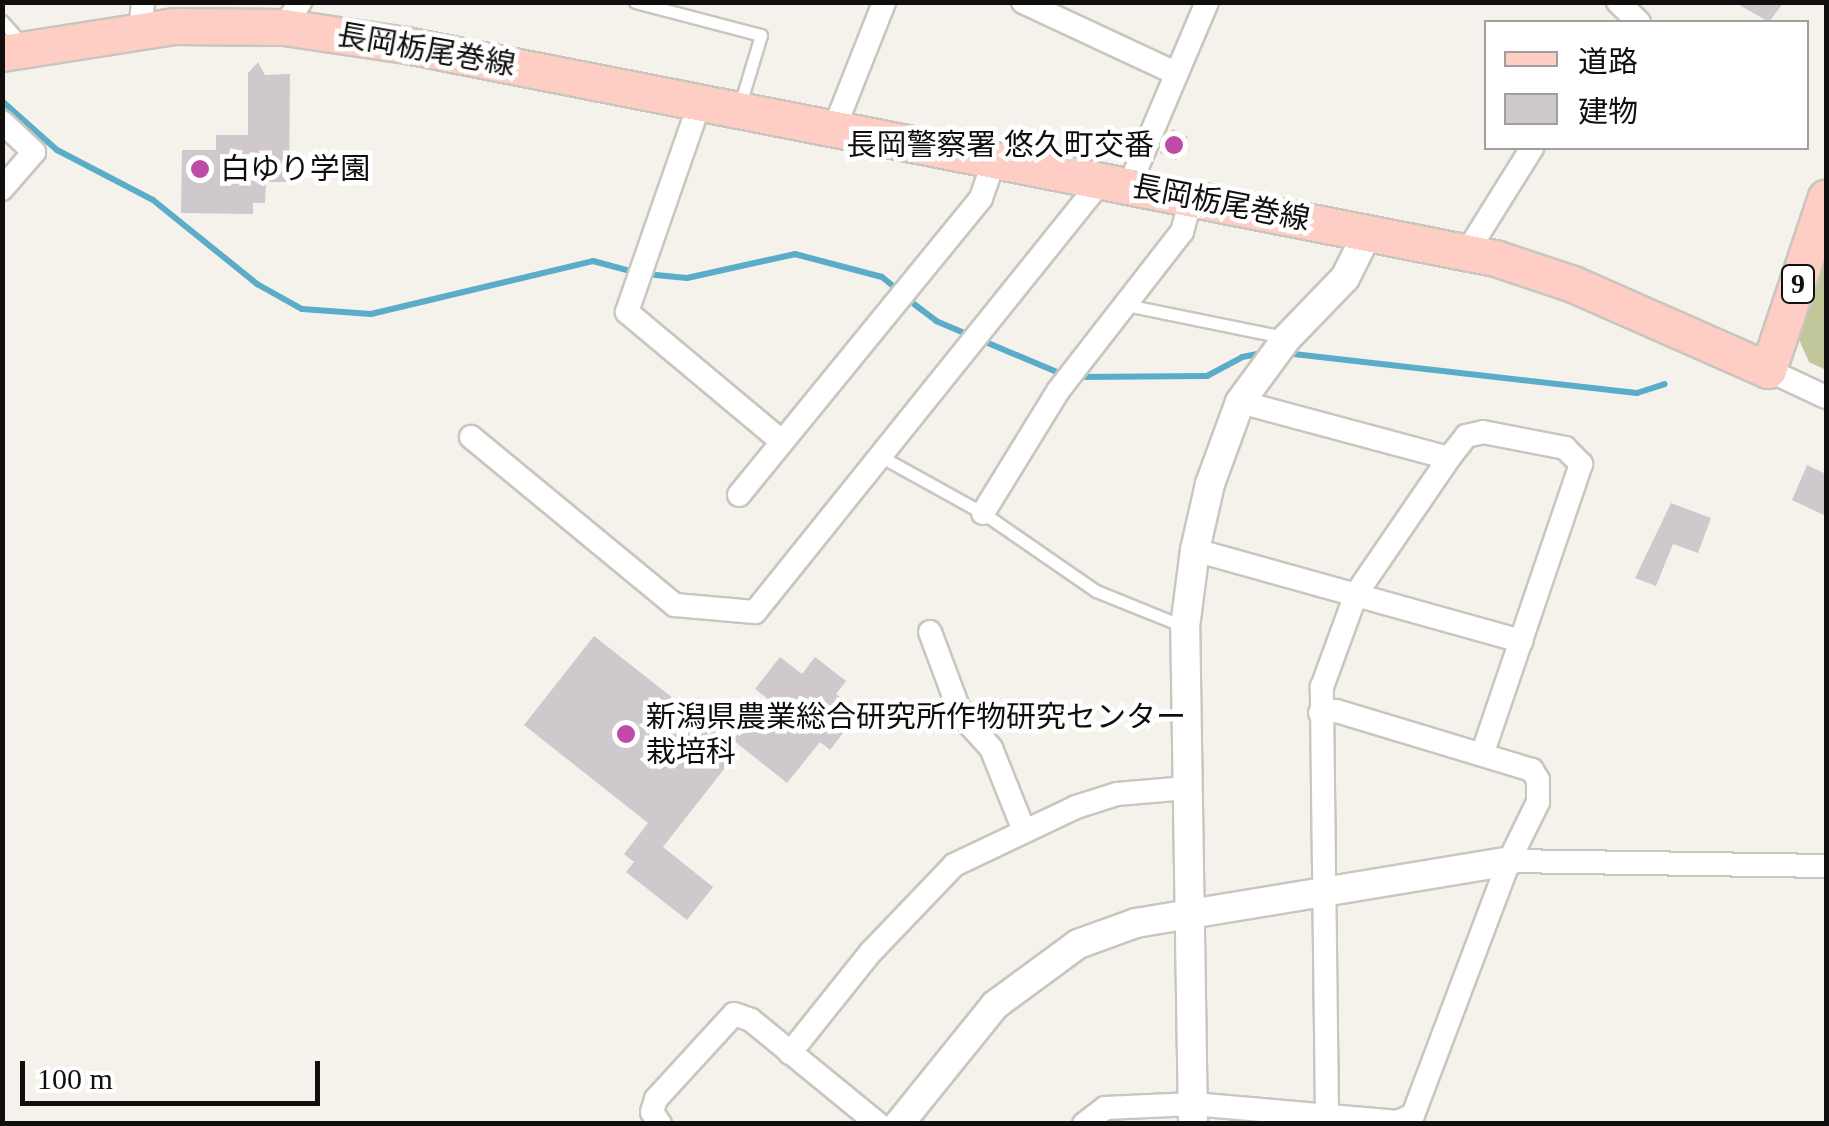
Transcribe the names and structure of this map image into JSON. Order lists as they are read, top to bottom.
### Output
{
  "streets": {
    "main road": ["長岡栃尾巻線", "9"]
  },
  "crossings": [
    ["長岡栃尾巻線", "9"]
  ],
  "places": ["長岡警察署 悠久町交番", "白ゆり学園", "新潟県農業総合研究所作物研究センター 栽培科"],
  "legend": ["道路", "建物"],
  "scale_bar": "100 m"
}
